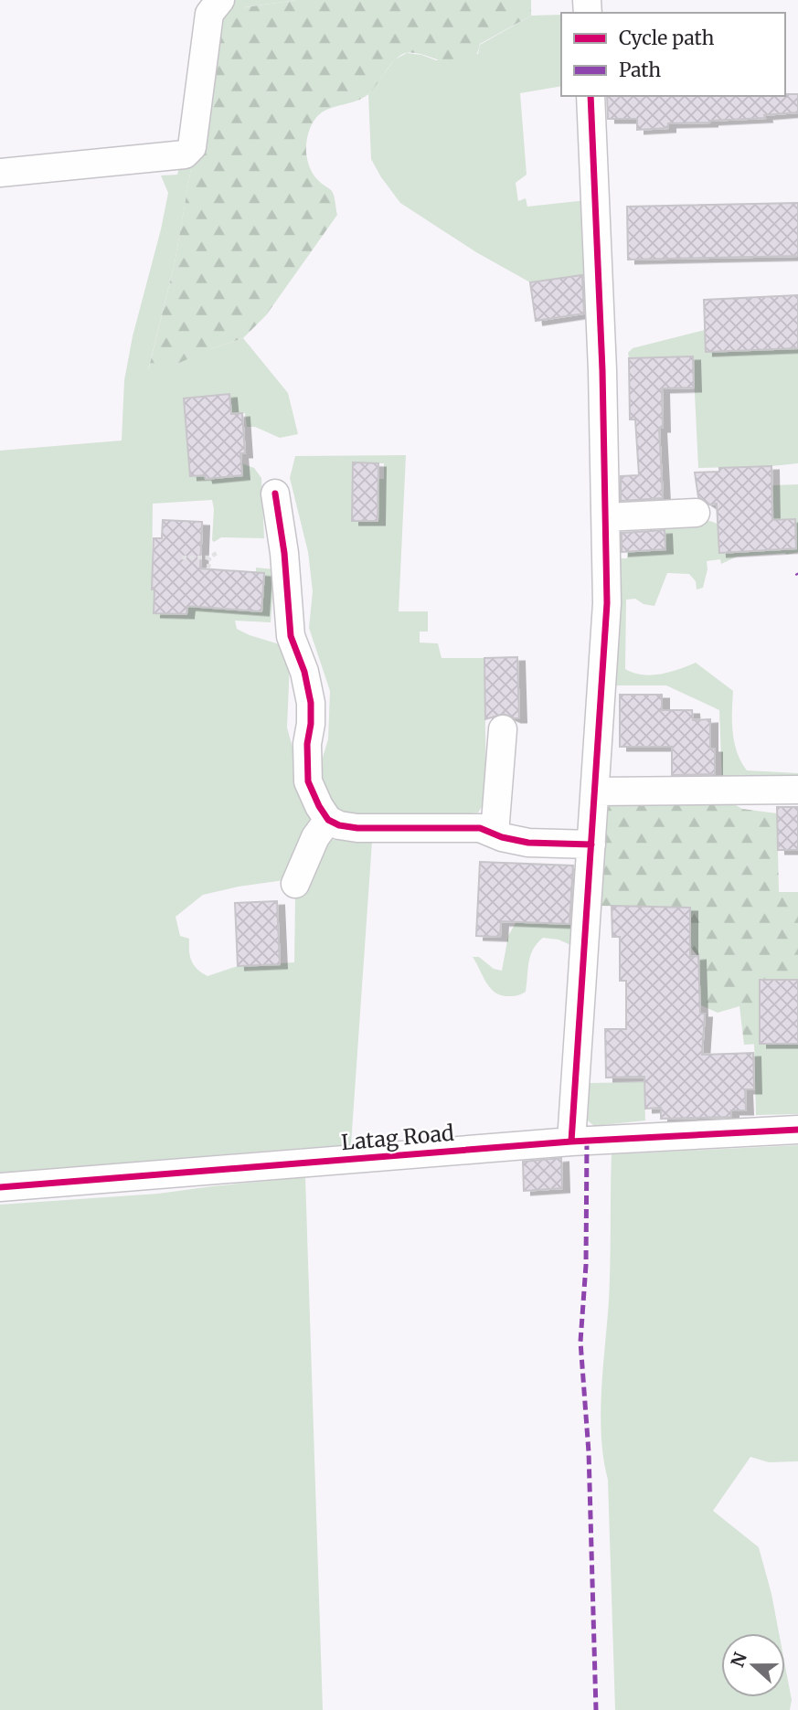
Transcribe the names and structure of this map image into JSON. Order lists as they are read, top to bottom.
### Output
{
  "streets": {
    "street": ["Latag Road"]
  },
  "legend": ["Cycle path", "Path"],
  "north": "left"
}
